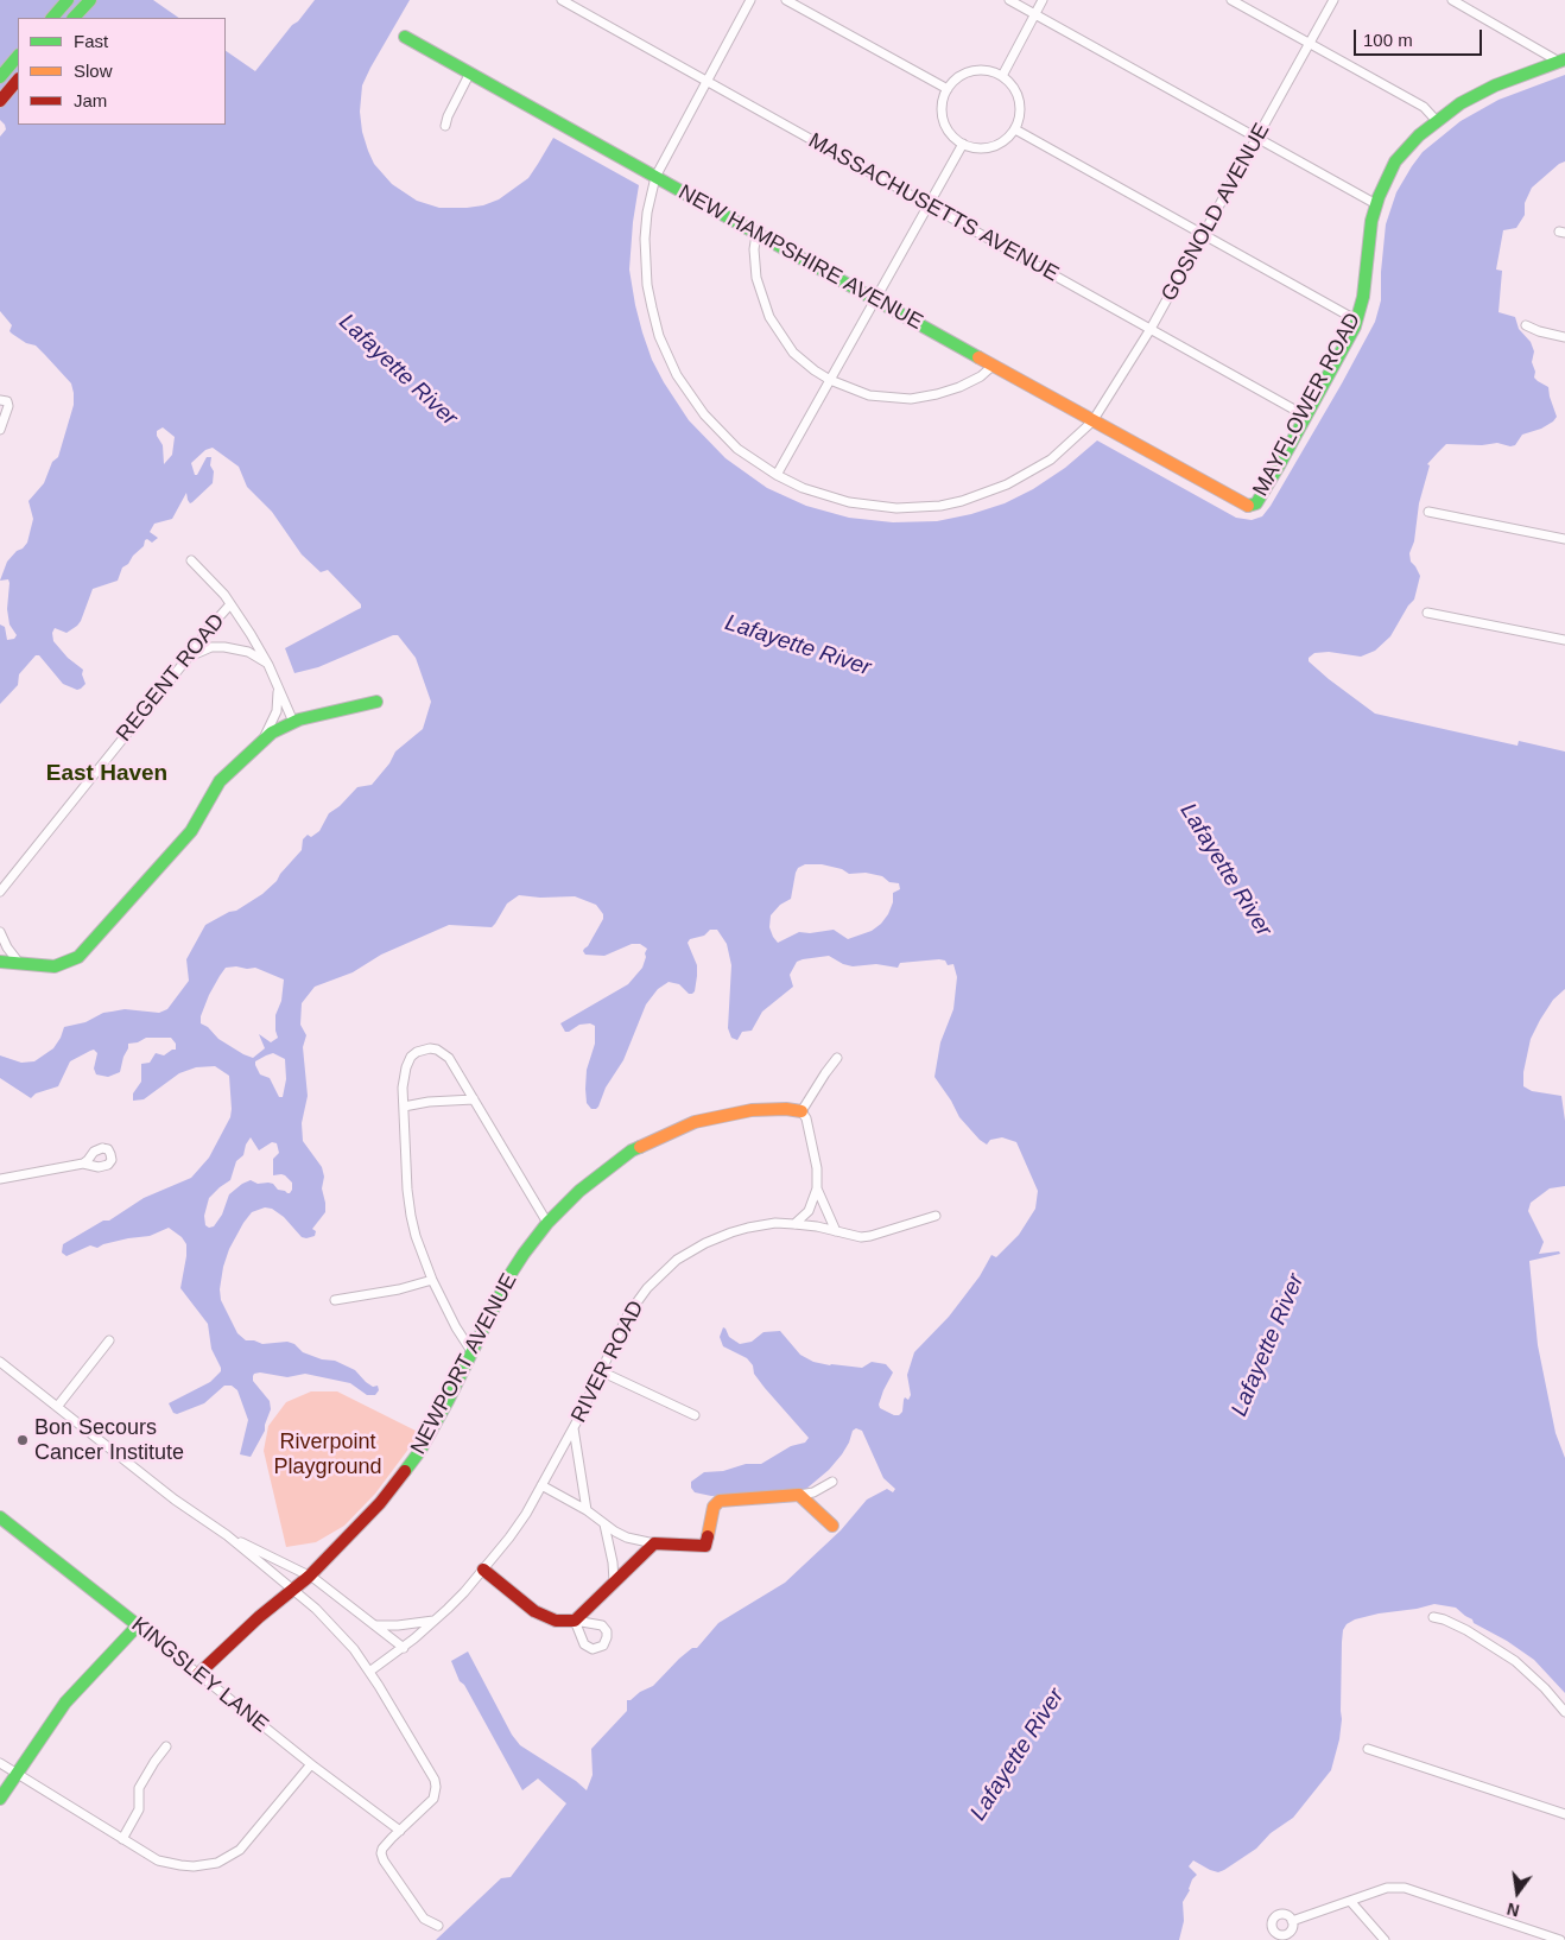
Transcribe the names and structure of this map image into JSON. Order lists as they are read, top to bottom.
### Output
{
  "streets": {
    "street": [
      "MASSACHUSETTS AVENUE",
      "GOSNOLD AVENUE",
      "NEW HAMPSHIRE AVENUE",
      "MAYFLOWER ROAD",
      "REGENT ROAD",
      "RIVER ROAD",
      "NEWPORT AVENUE",
      "KINGSLEY LANE"
    ]
  },
  "crossings": [
    ["MASSACHUSETTS AVENUE", "GOSNOLD AVENUE"],
    ["MASSACHUSETTS AVENUE", "MAYFLOWER ROAD"],
    ["GOSNOLD AVENUE", "NEW HAMPSHIRE AVENUE"],
    ["NEW HAMPSHIRE AVENUE", "MAYFLOWER ROAD"],
    ["NEWPORT AVENUE", "KINGSLEY LANE"]
  ],
  "districts": ["East Haven"],
  "water": ["Lafayette River"],
  "parks": ["Riverpoint Playground"],
  "places": ["Bon Secours Cancer Institute"],
  "legend": ["Fast", "Slow", "Jam"],
  "scale_bar": "100 m",
  "north": "bottom"
}
